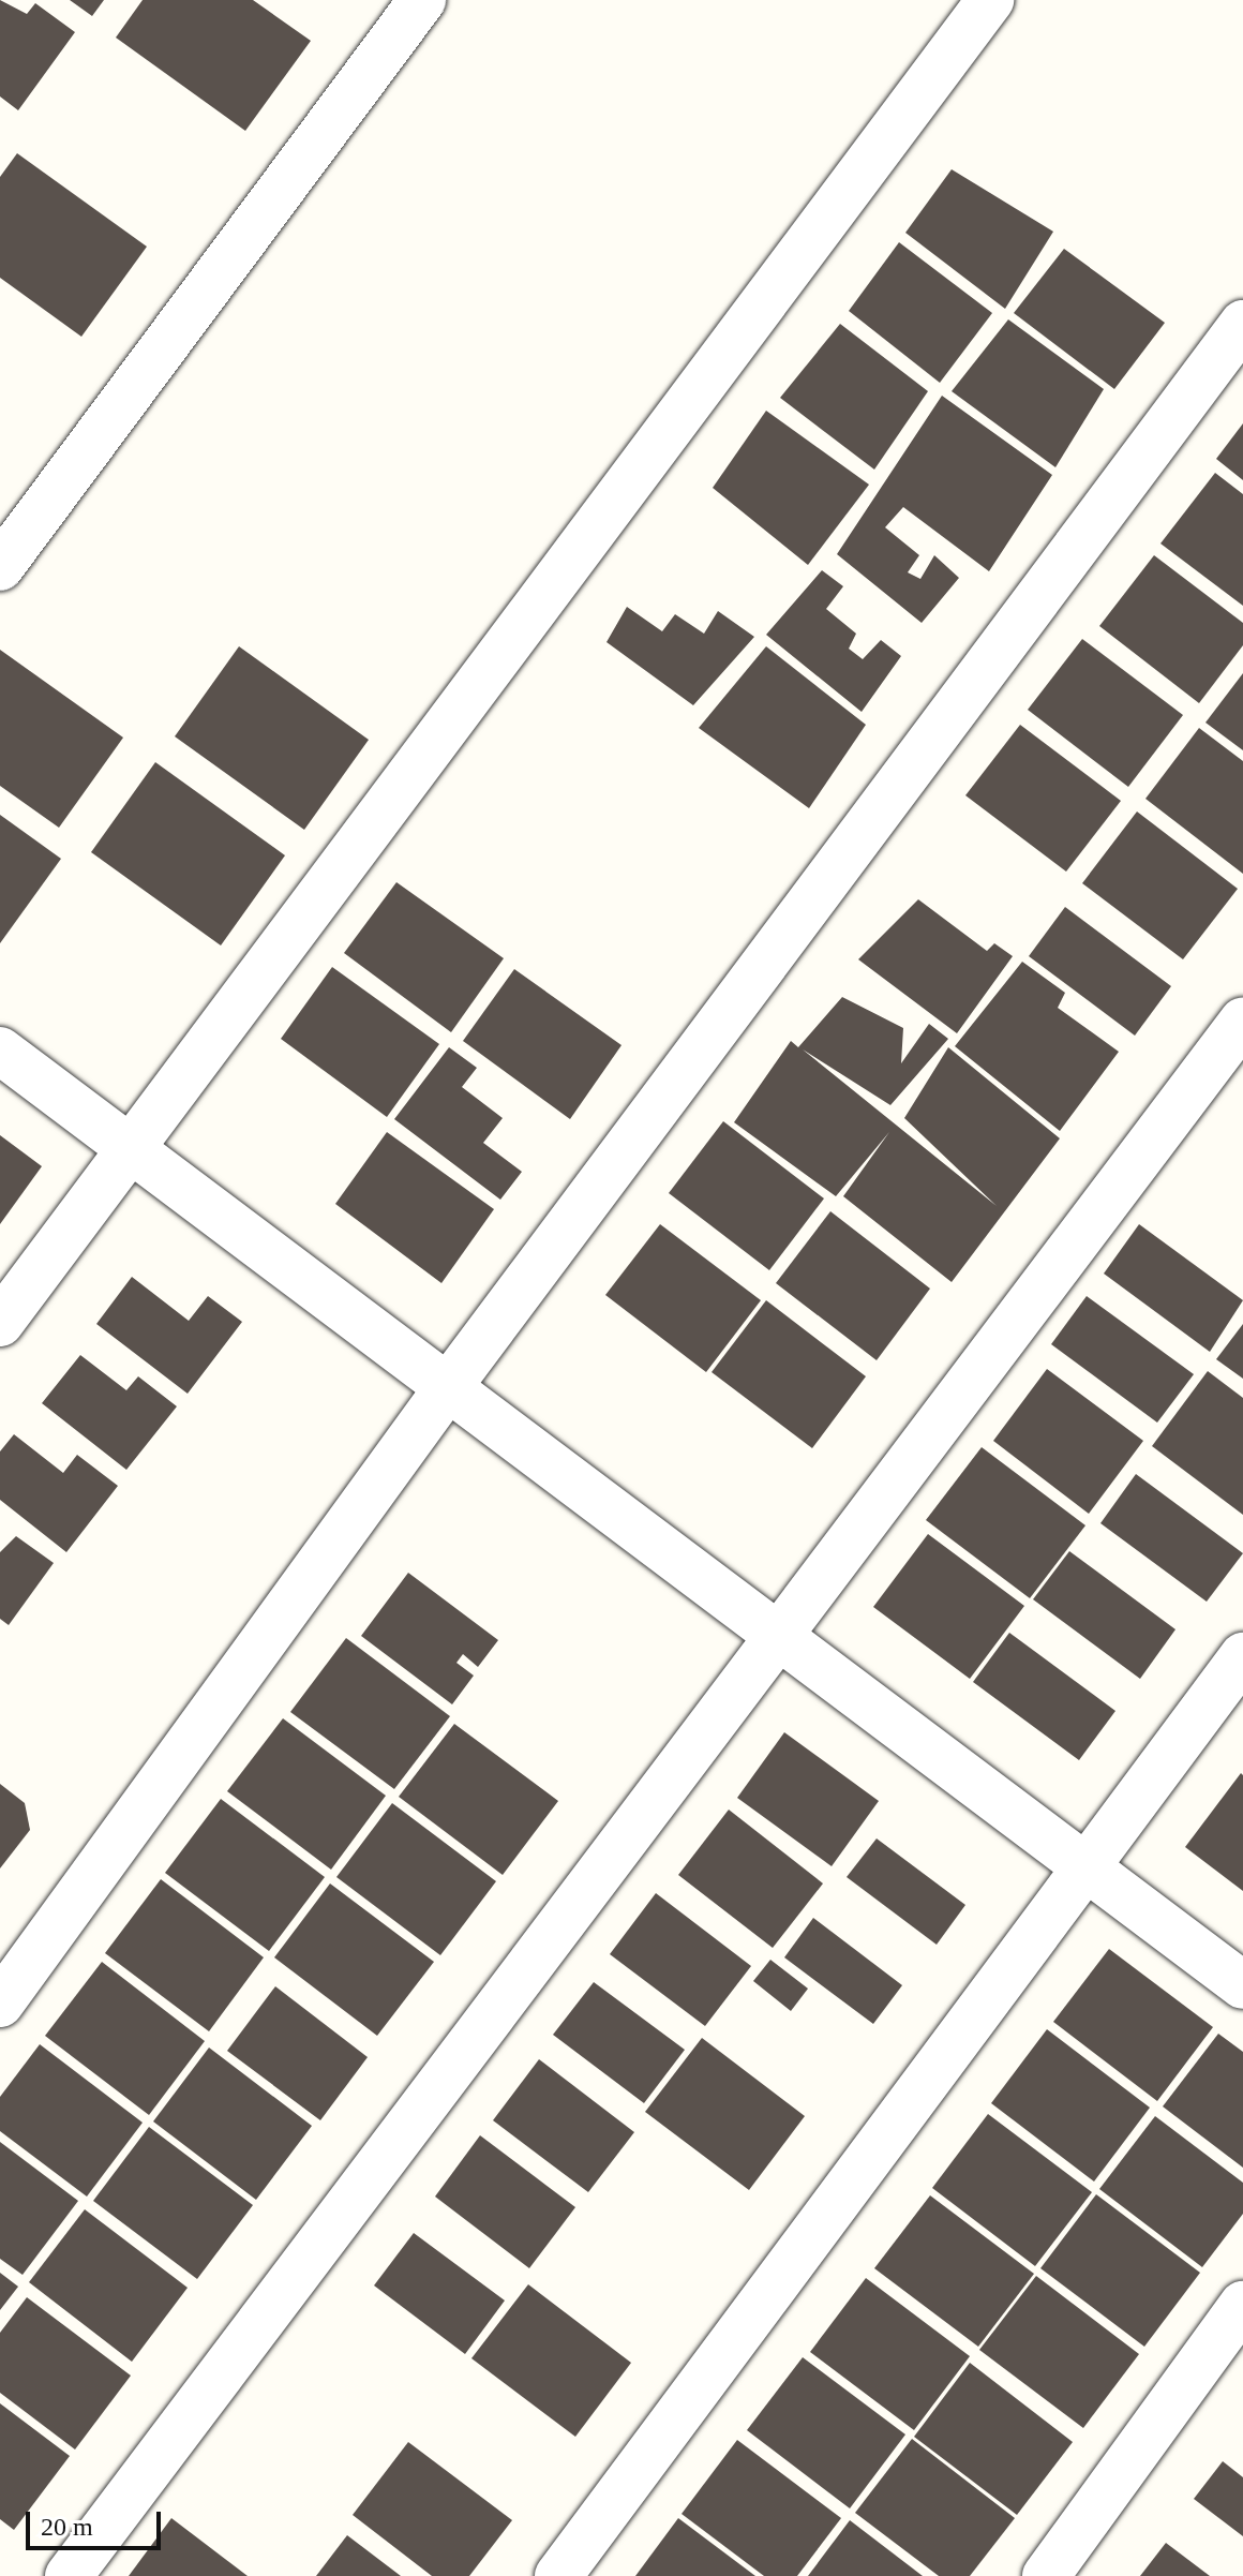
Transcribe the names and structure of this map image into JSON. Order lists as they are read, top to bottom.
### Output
{
  "scale_bar": "20 m"
}
